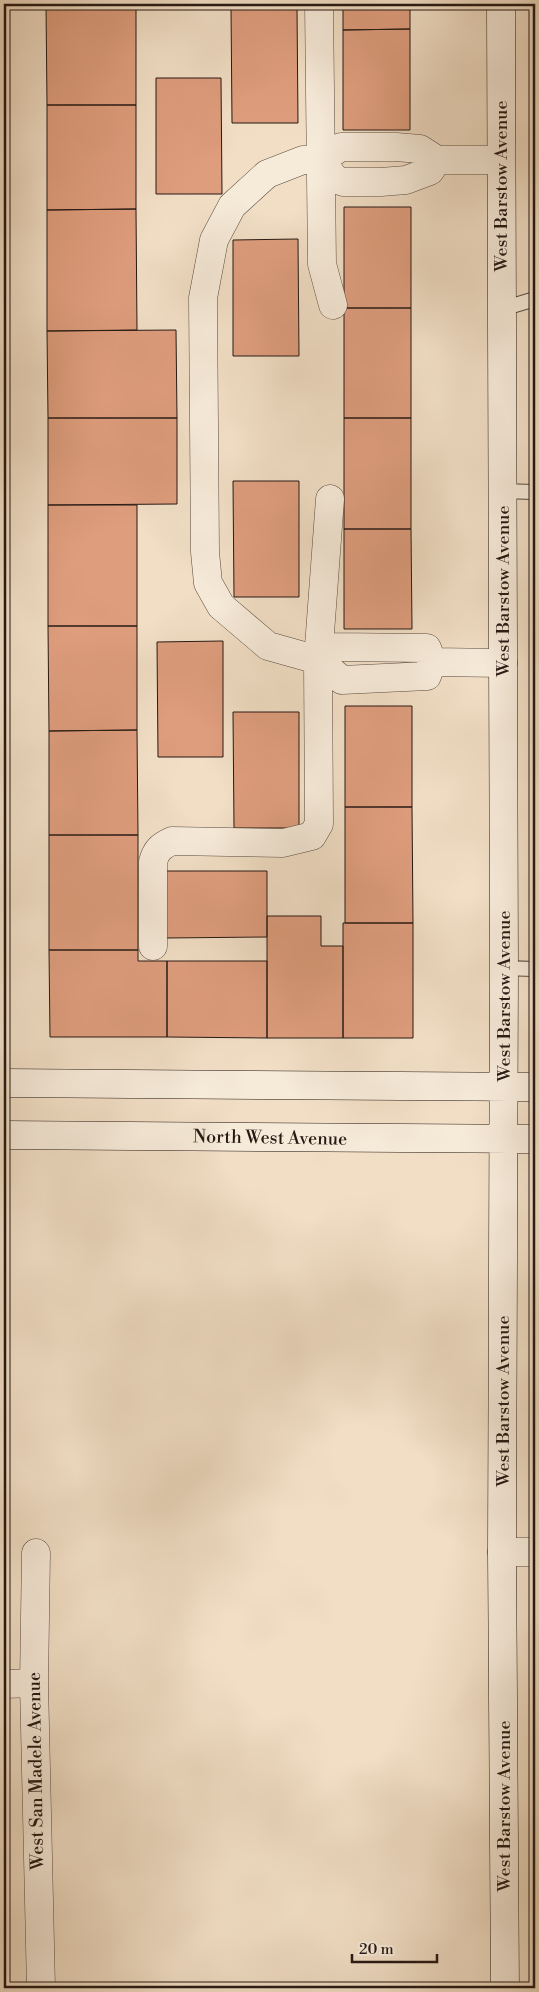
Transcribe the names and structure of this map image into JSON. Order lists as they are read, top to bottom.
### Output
{
  "streets": {
    "street": ["West Barstow Avenue", "North West Avenue", "West San Madele Avenue"]
  },
  "crossings": [
    ["West Barstow Avenue", "North West Avenue"]
  ],
  "scale_bar": "20 m"
}
